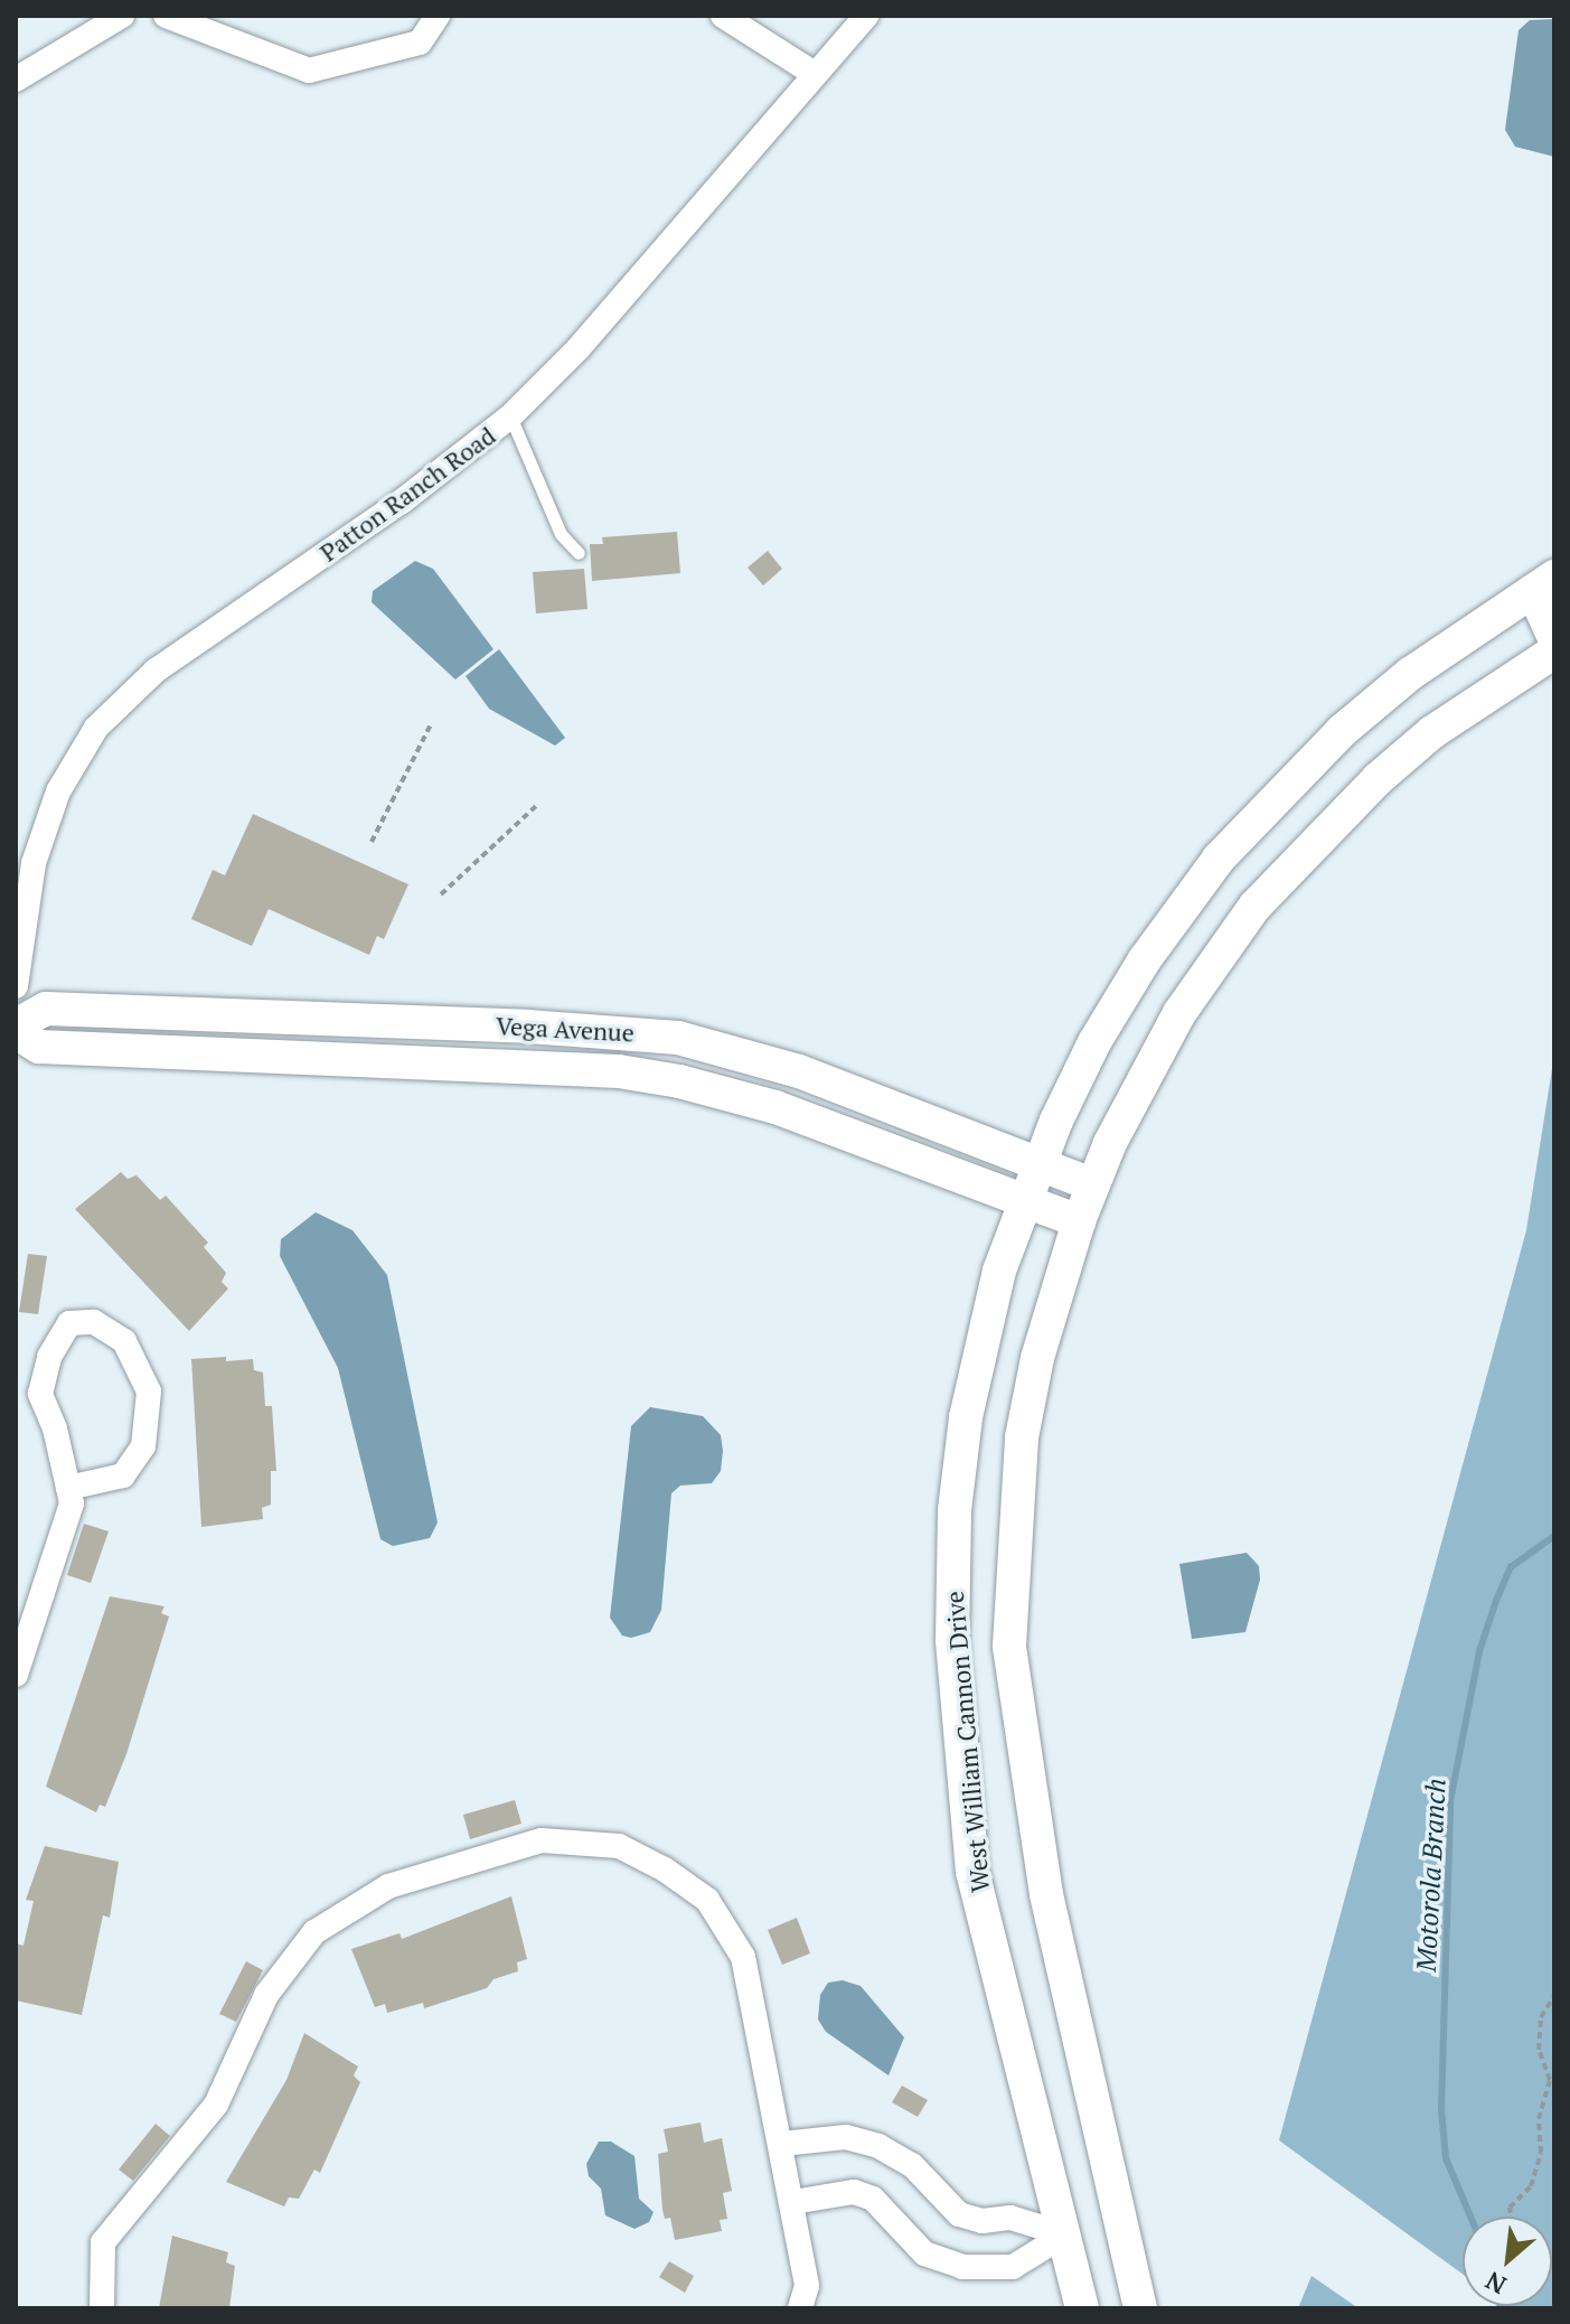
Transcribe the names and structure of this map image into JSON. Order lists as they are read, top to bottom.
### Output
{
  "streets": {
    "main road": ["Vega Avenue", "West William Cannon Drive"],
    "street": ["Patton Ranch Road"]
  },
  "crossings": [
    ["Vega Avenue", "West William Cannon Drive"]
  ],
  "water": ["Motorola Branch"],
  "north": "bottom left"
}
